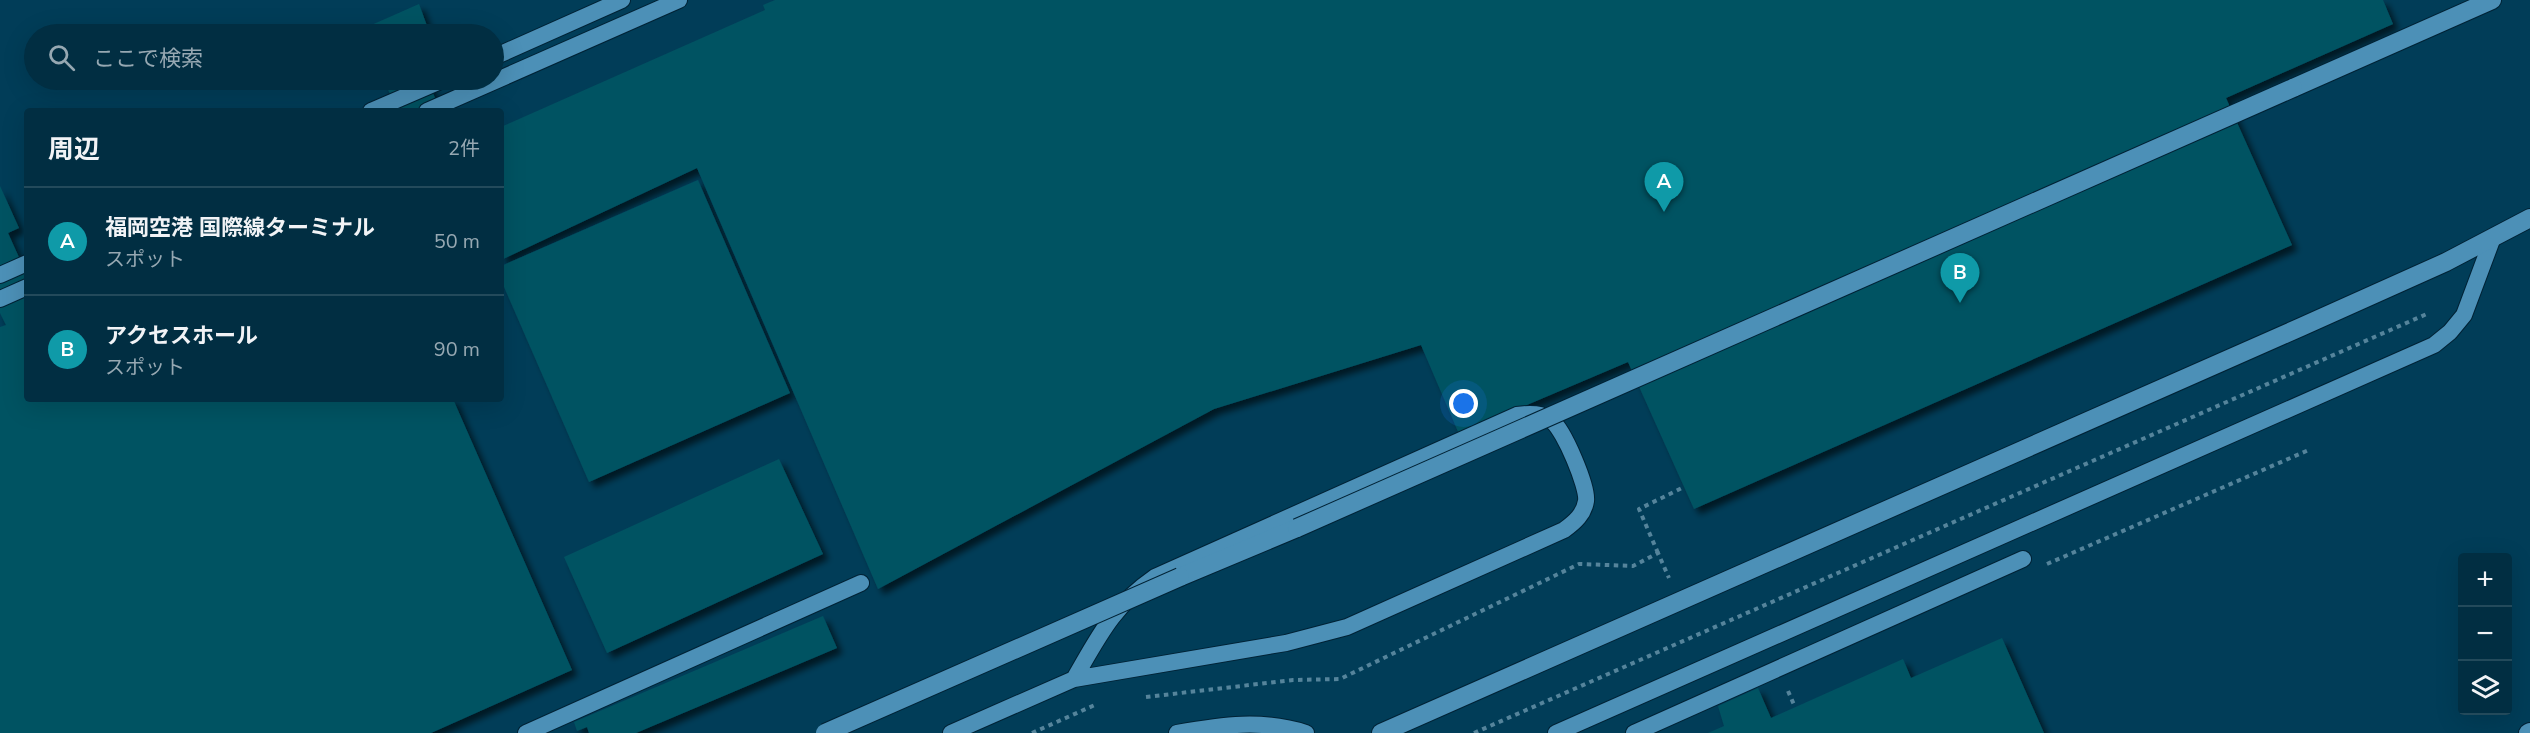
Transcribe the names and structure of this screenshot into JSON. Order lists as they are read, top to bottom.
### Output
{
  "page": {
    "search": "ここで検索",
    "heading": ["周辺", "2件"],
    "pins": ["A", "B"],
    "list": [
      {
        "mark": "A",
        "name": "福岡空港 国際線ターミナル",
        "note": "スポット",
        "value": "50 m"
      },
      {
        "mark": "B",
        "name": "アクセスホール",
        "note": "スポット",
        "value": "90 m"
      }
    ],
    "map_buttons": ["+", "−"]
  }
}
